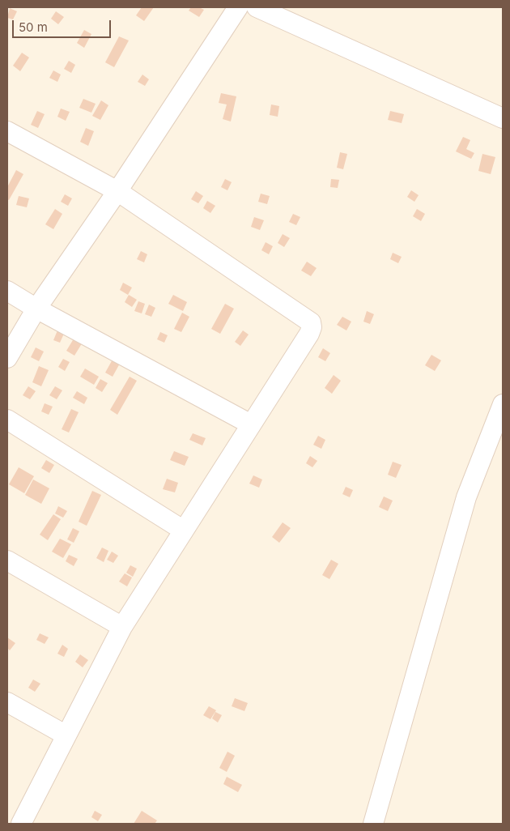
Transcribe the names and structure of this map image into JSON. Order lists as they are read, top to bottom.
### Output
{
  "scale_bar": "50 m"
}
